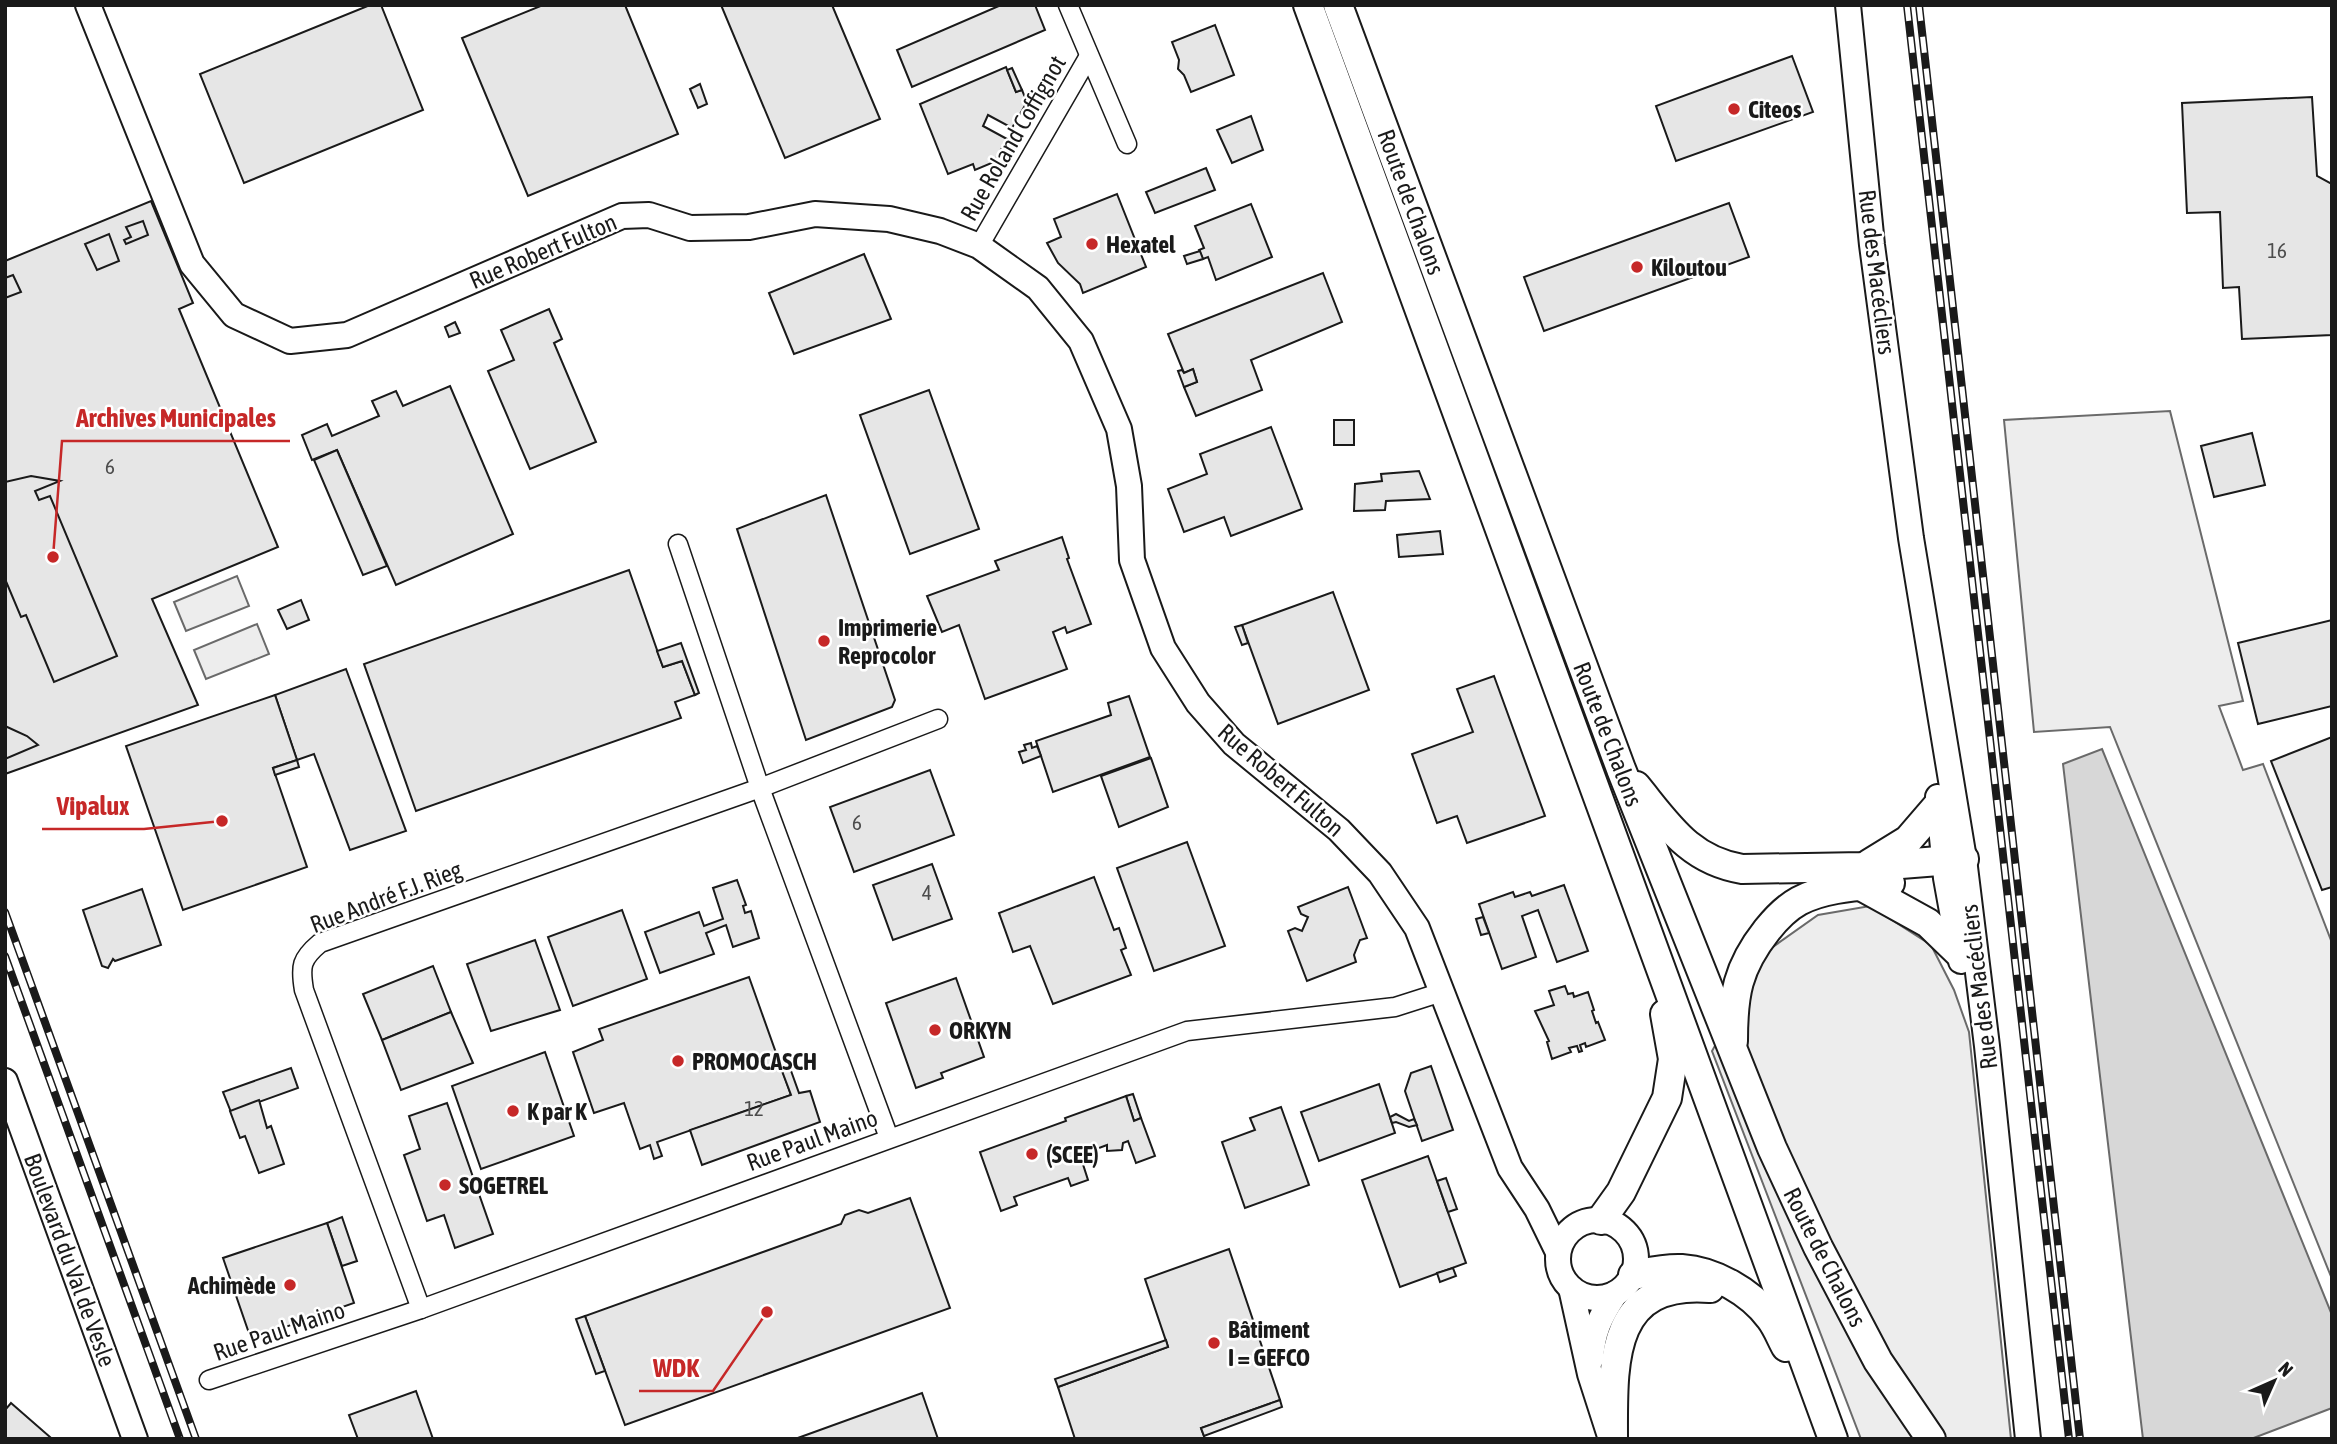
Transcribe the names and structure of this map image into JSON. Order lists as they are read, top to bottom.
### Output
{
  "streets": {
    "main road": ["Route de Chalons"],
    "street": [
      "Rue Roland Coffignot",
      "Rue Robert Fulton",
      "Rue des Macécliers",
      "Rue André F.J. Rieg",
      "Rue Paul Maino",
      "Boulevard du Val de Vesle"
    ]
  },
  "crossings": [
    ["Rue Roland Coffignot", "Rue Robert Fulton"],
    ["Rue Robert Fulton", "Rue Paul Maino"],
    ["Rue André F.J. Rieg", "Rue Paul Maino"]
  ],
  "places": [
    "Citeos",
    "Hexatel",
    "Kiloutou",
    "Archives Municipales",
    "Imprimerie Reprocolor",
    "Vipalux",
    "ORKYN",
    "PROMOCASCH",
    "K par K",
    "(SCEE)",
    "SOGETREL",
    "Achimède",
    "WDK",
    "Bâtiment I = GEFCO"
  ],
  "house_numbers": [
    "16",
    "6",
    "6",
    "4",
    "12"
  ],
  "north": "top right"
}
